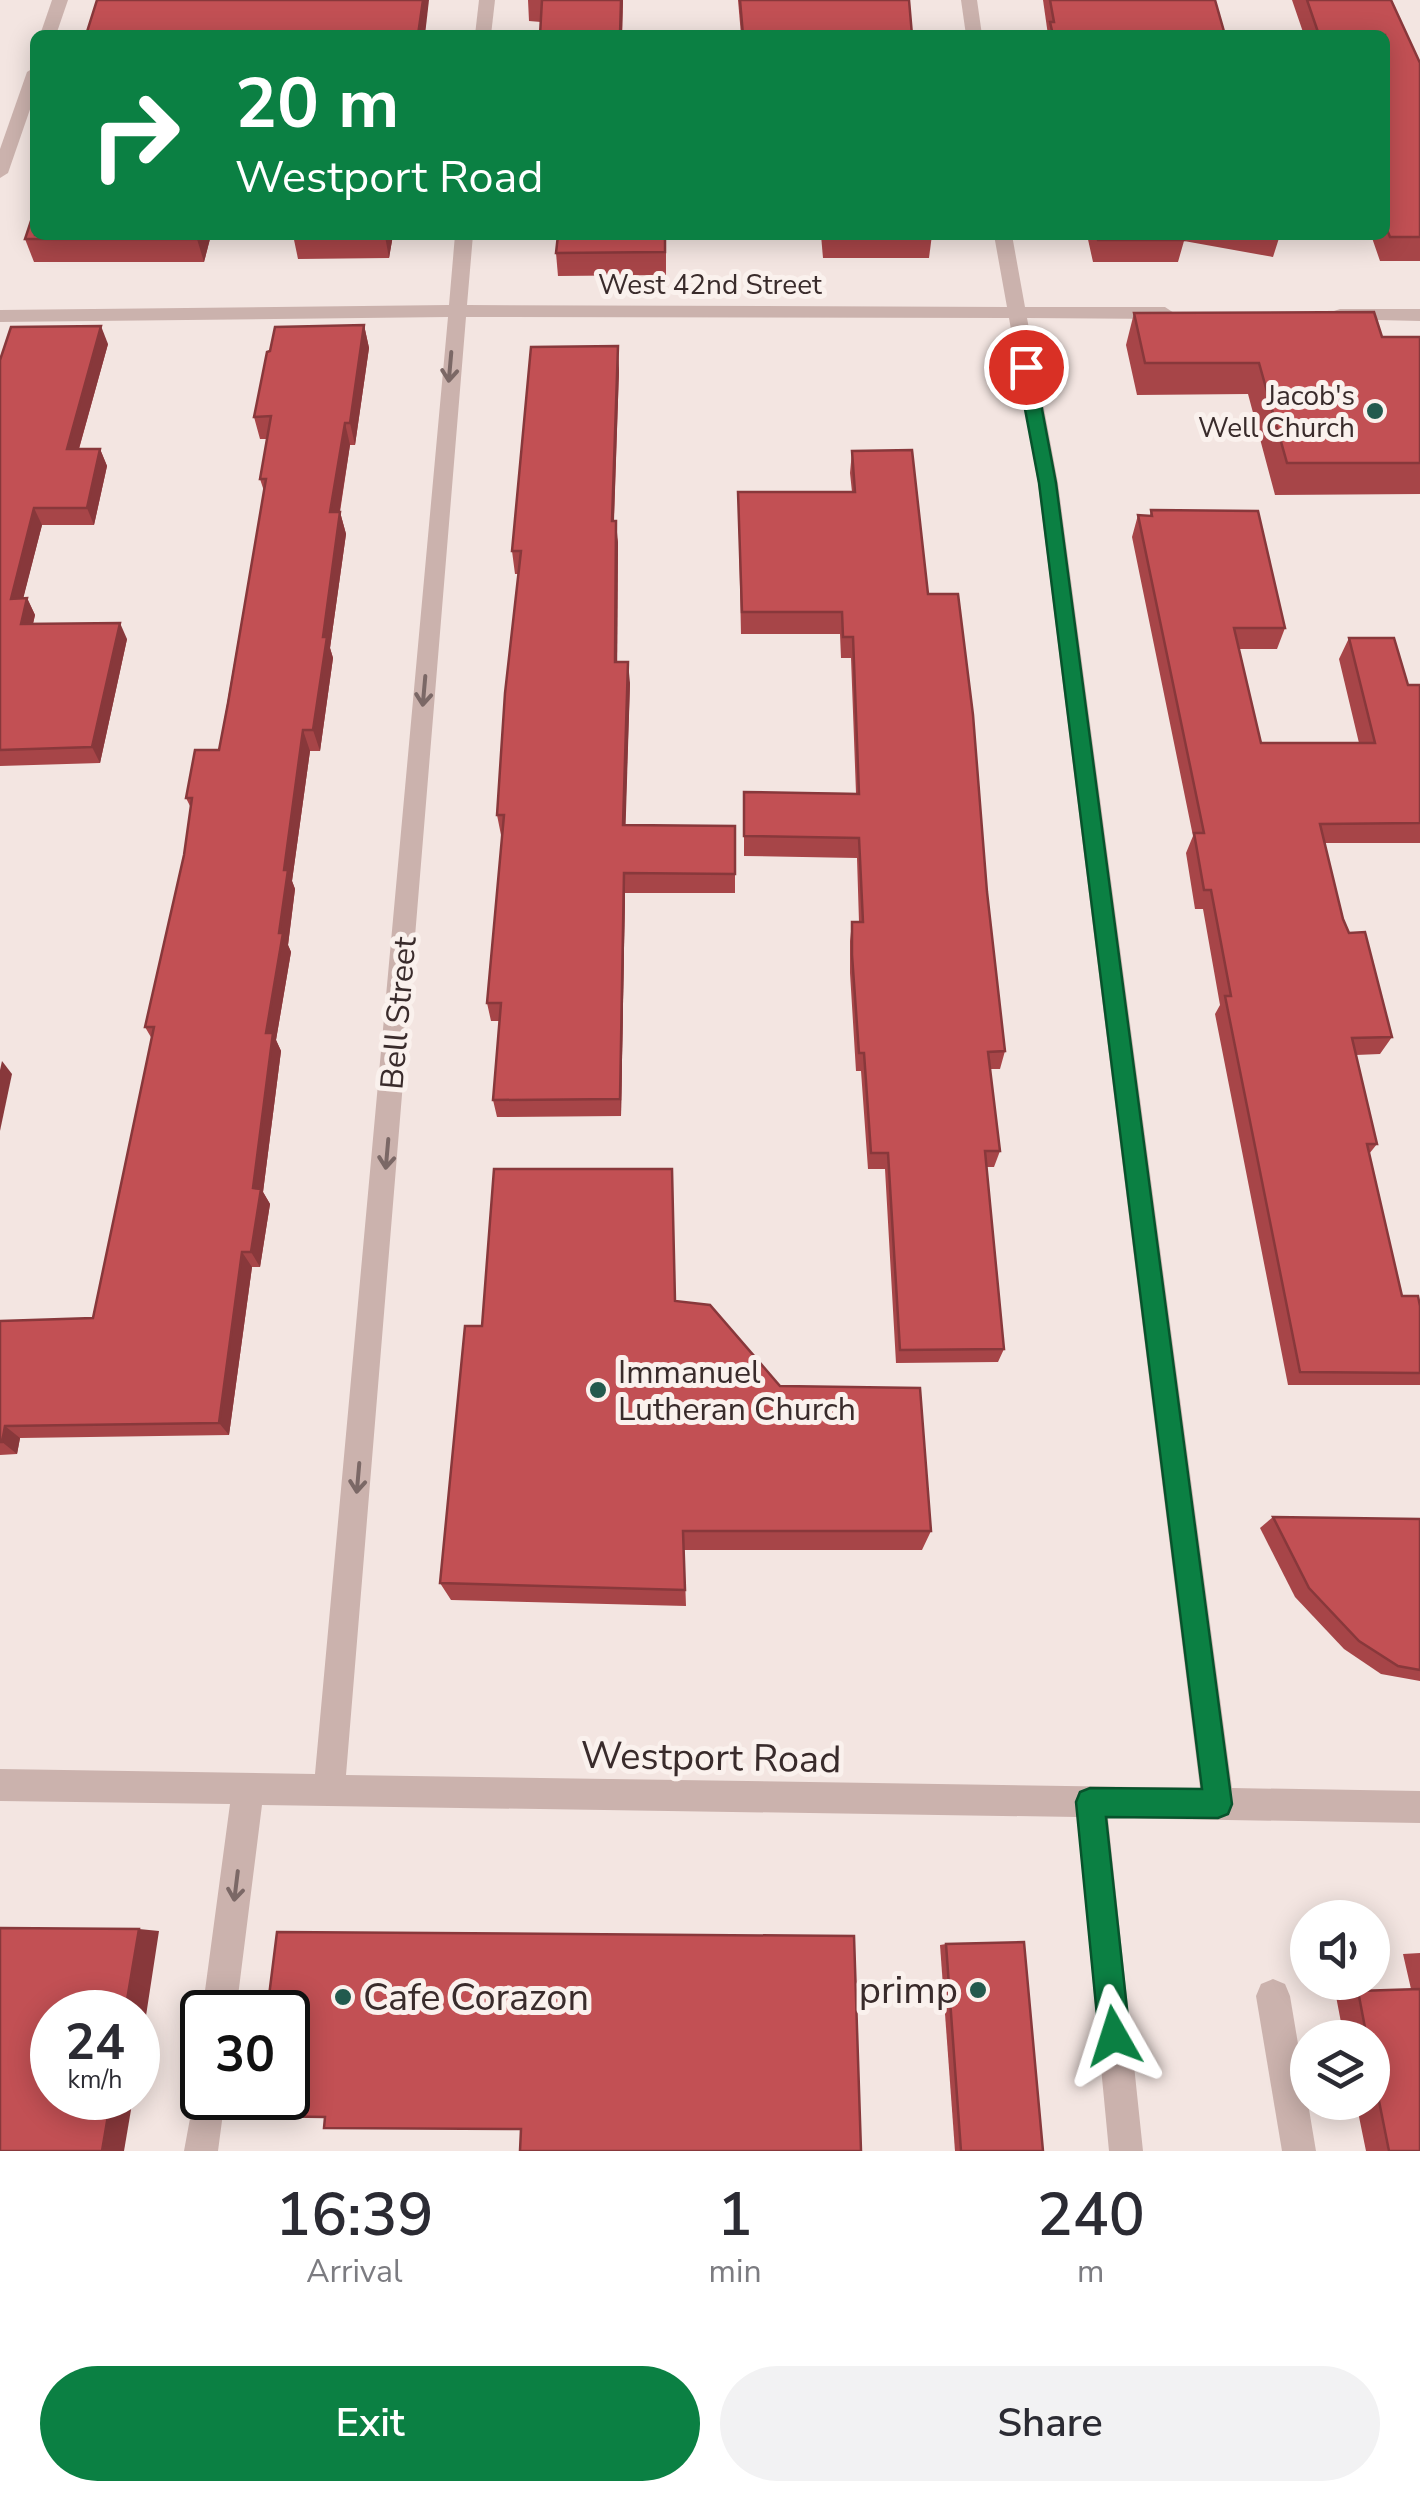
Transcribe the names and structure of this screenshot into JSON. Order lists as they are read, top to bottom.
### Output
{
  "streets": {
    "street": ["West 42nd Street", "Bell Street", "Westport Road"]
  },
  "crossings": [
    ["West 42nd Street", "Bell Street"],
    ["Bell Street", "Westport Road"]
  ],
  "one_way": ["Bell Street"],
  "places": [
    "Jacob's Well Church",
    "Immanuel Lutheran Church",
    "primp",
    "Cafe Corazon"
  ],
  "page": {
    "turn": ["20 m", "Westport Road"],
    "speed": "24 km/h",
    "limit": "30",
    "eta": [
      "16:39",
      "Arrival",
      "1",
      "min",
      "240",
      "m"
    ],
    "buttons": ["Exit", "Share"]
  }
}
